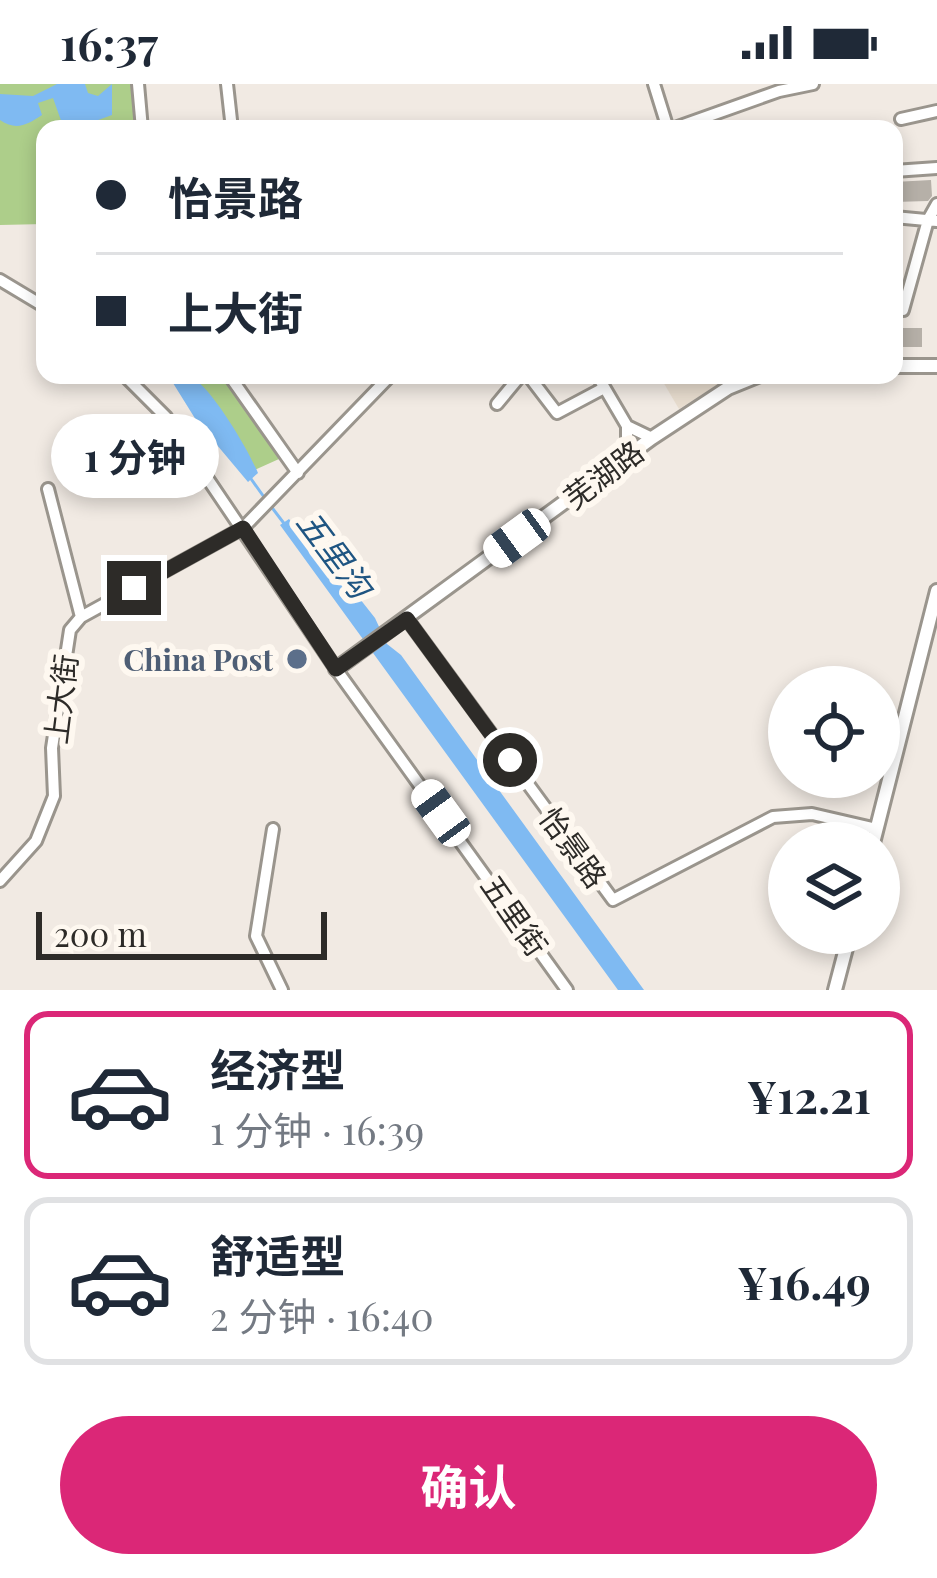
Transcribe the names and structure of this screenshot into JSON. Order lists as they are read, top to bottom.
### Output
{
  "streets": {
    "main road": ["芜湖路"],
    "street": ["上大街", "怡景路", "五里街"]
  },
  "crossings": [
    ["芜湖路", "怡景路"],
    ["芜湖路", "五里街"],
    ["上大街", "五里街"]
  ],
  "water": ["五里沟"],
  "places": ["China Post"],
  "scale_bar": "200 m",
  "page": {
    "status": "16:37",
    "banner": ["怡景路", "上大街"],
    "bubble": "1 分钟",
    "scale": "200 m",
    "list": [
      {
        "name": "经济型",
        "note": "1 分钟 · 16:39",
        "value": "¥12.21"
      },
      {
        "name": "舒适型",
        "note": "2 分钟 · 16:40",
        "value": "¥16.49"
      }
    ],
    "buttons": "确认"
  }
}
